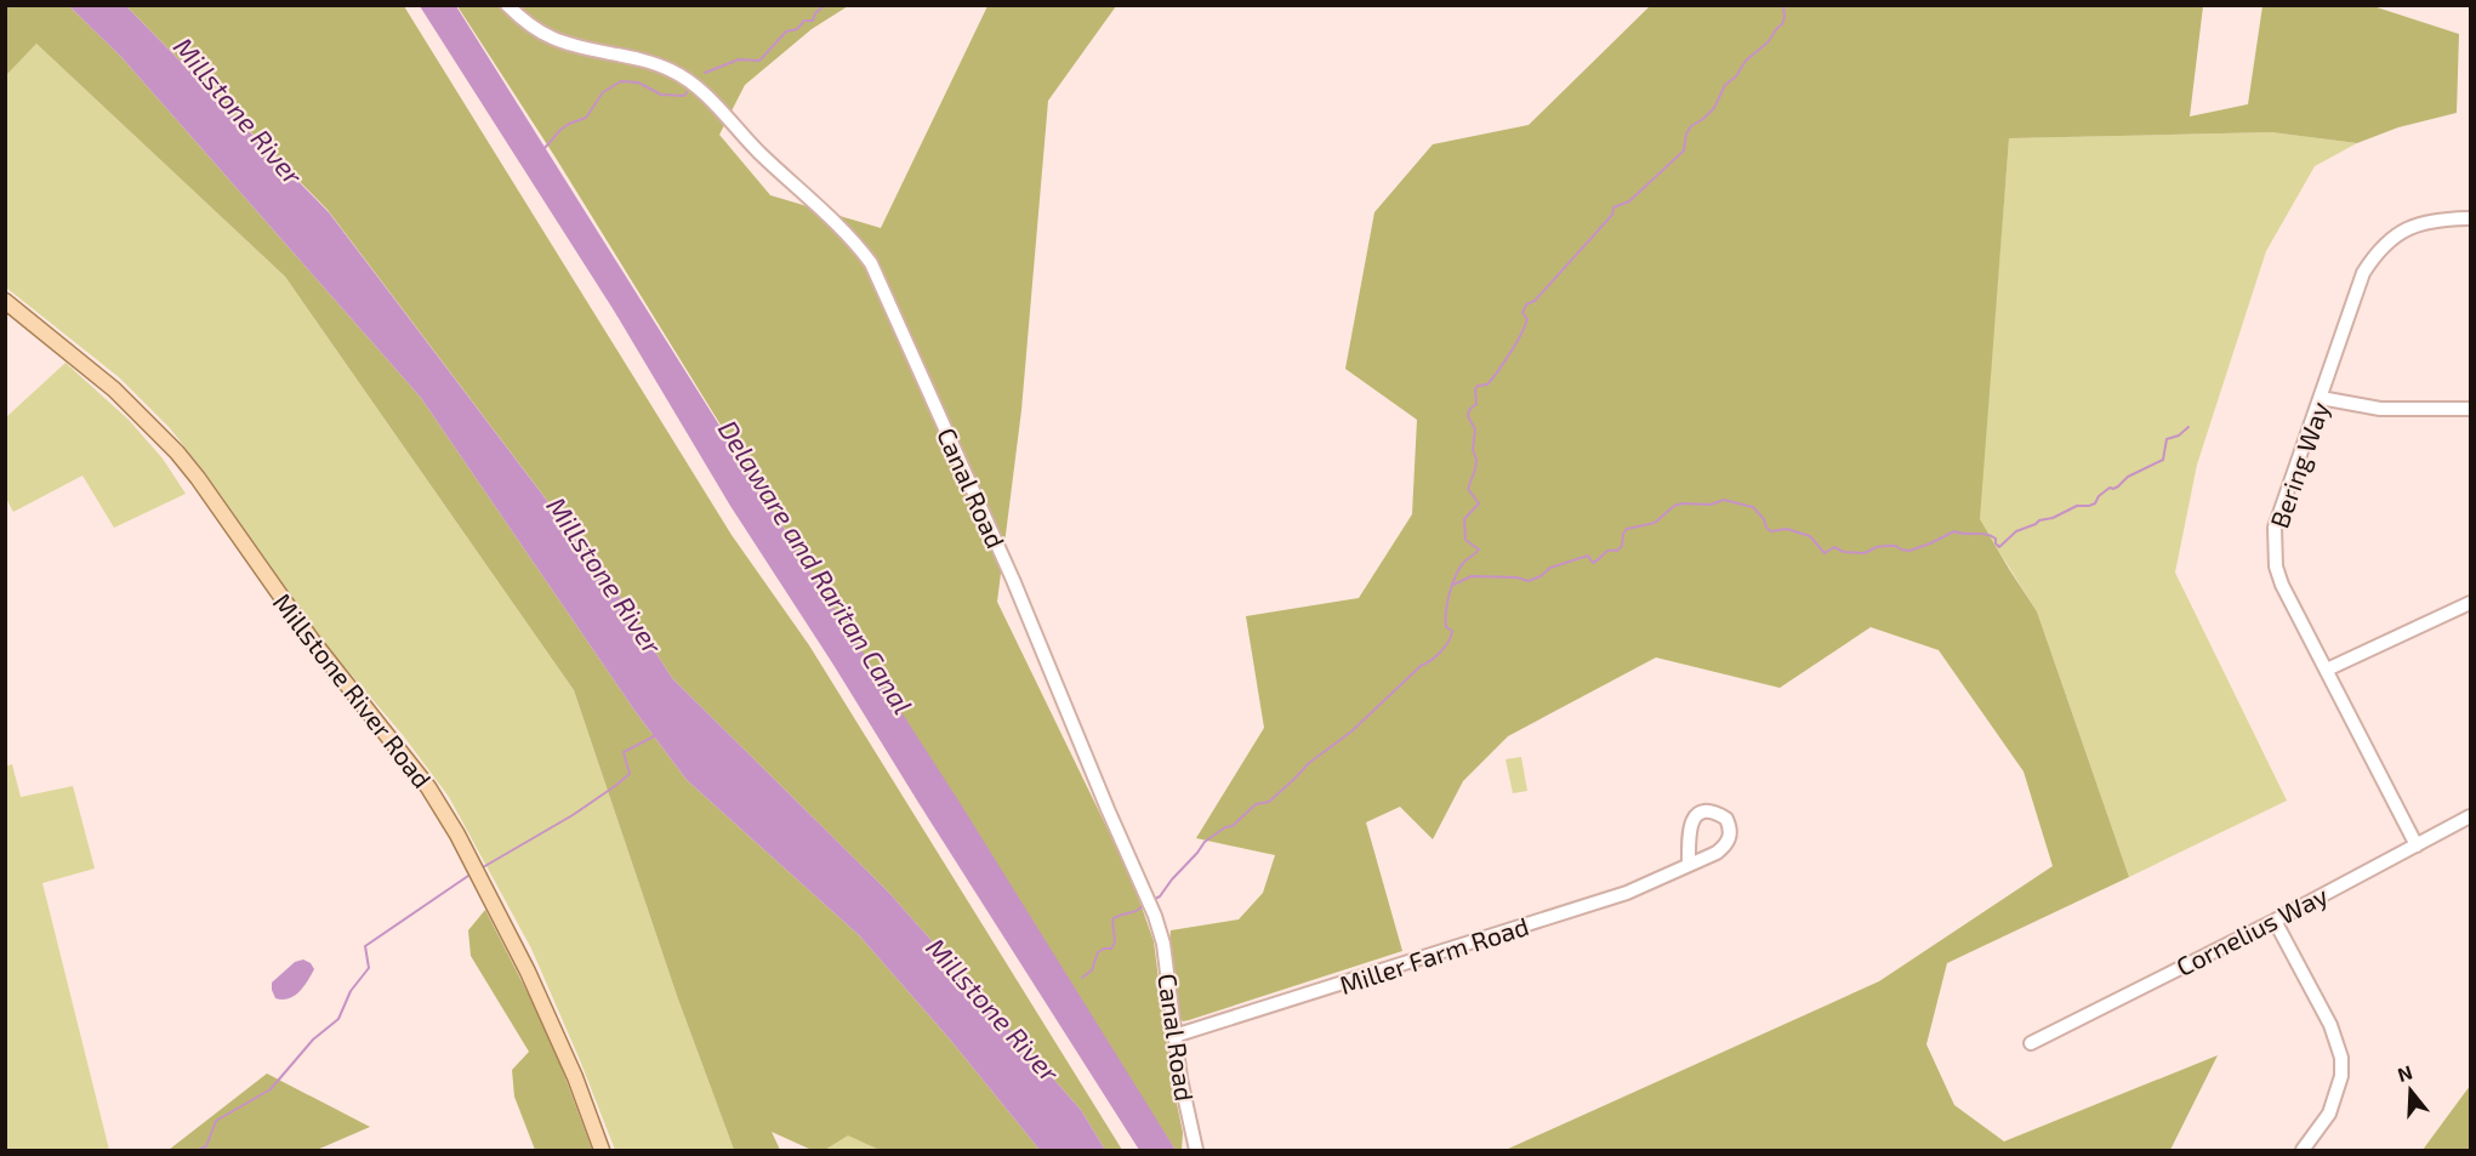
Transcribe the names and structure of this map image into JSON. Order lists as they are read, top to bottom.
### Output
{
  "streets": {
    "main road": ["Millstone River Road"],
    "street": [
      "Bering Way",
      "Canal Road",
      "Cornelius Way",
      "Miller Farm Road"
    ]
  },
  "crossings": [
    ["Bering Way", "Cornelius Way"],
    ["Canal Road", "Miller Farm Road"]
  ],
  "water": ["Millstone River", "Delaware and Raritan Canal"],
  "north": "top"
}
